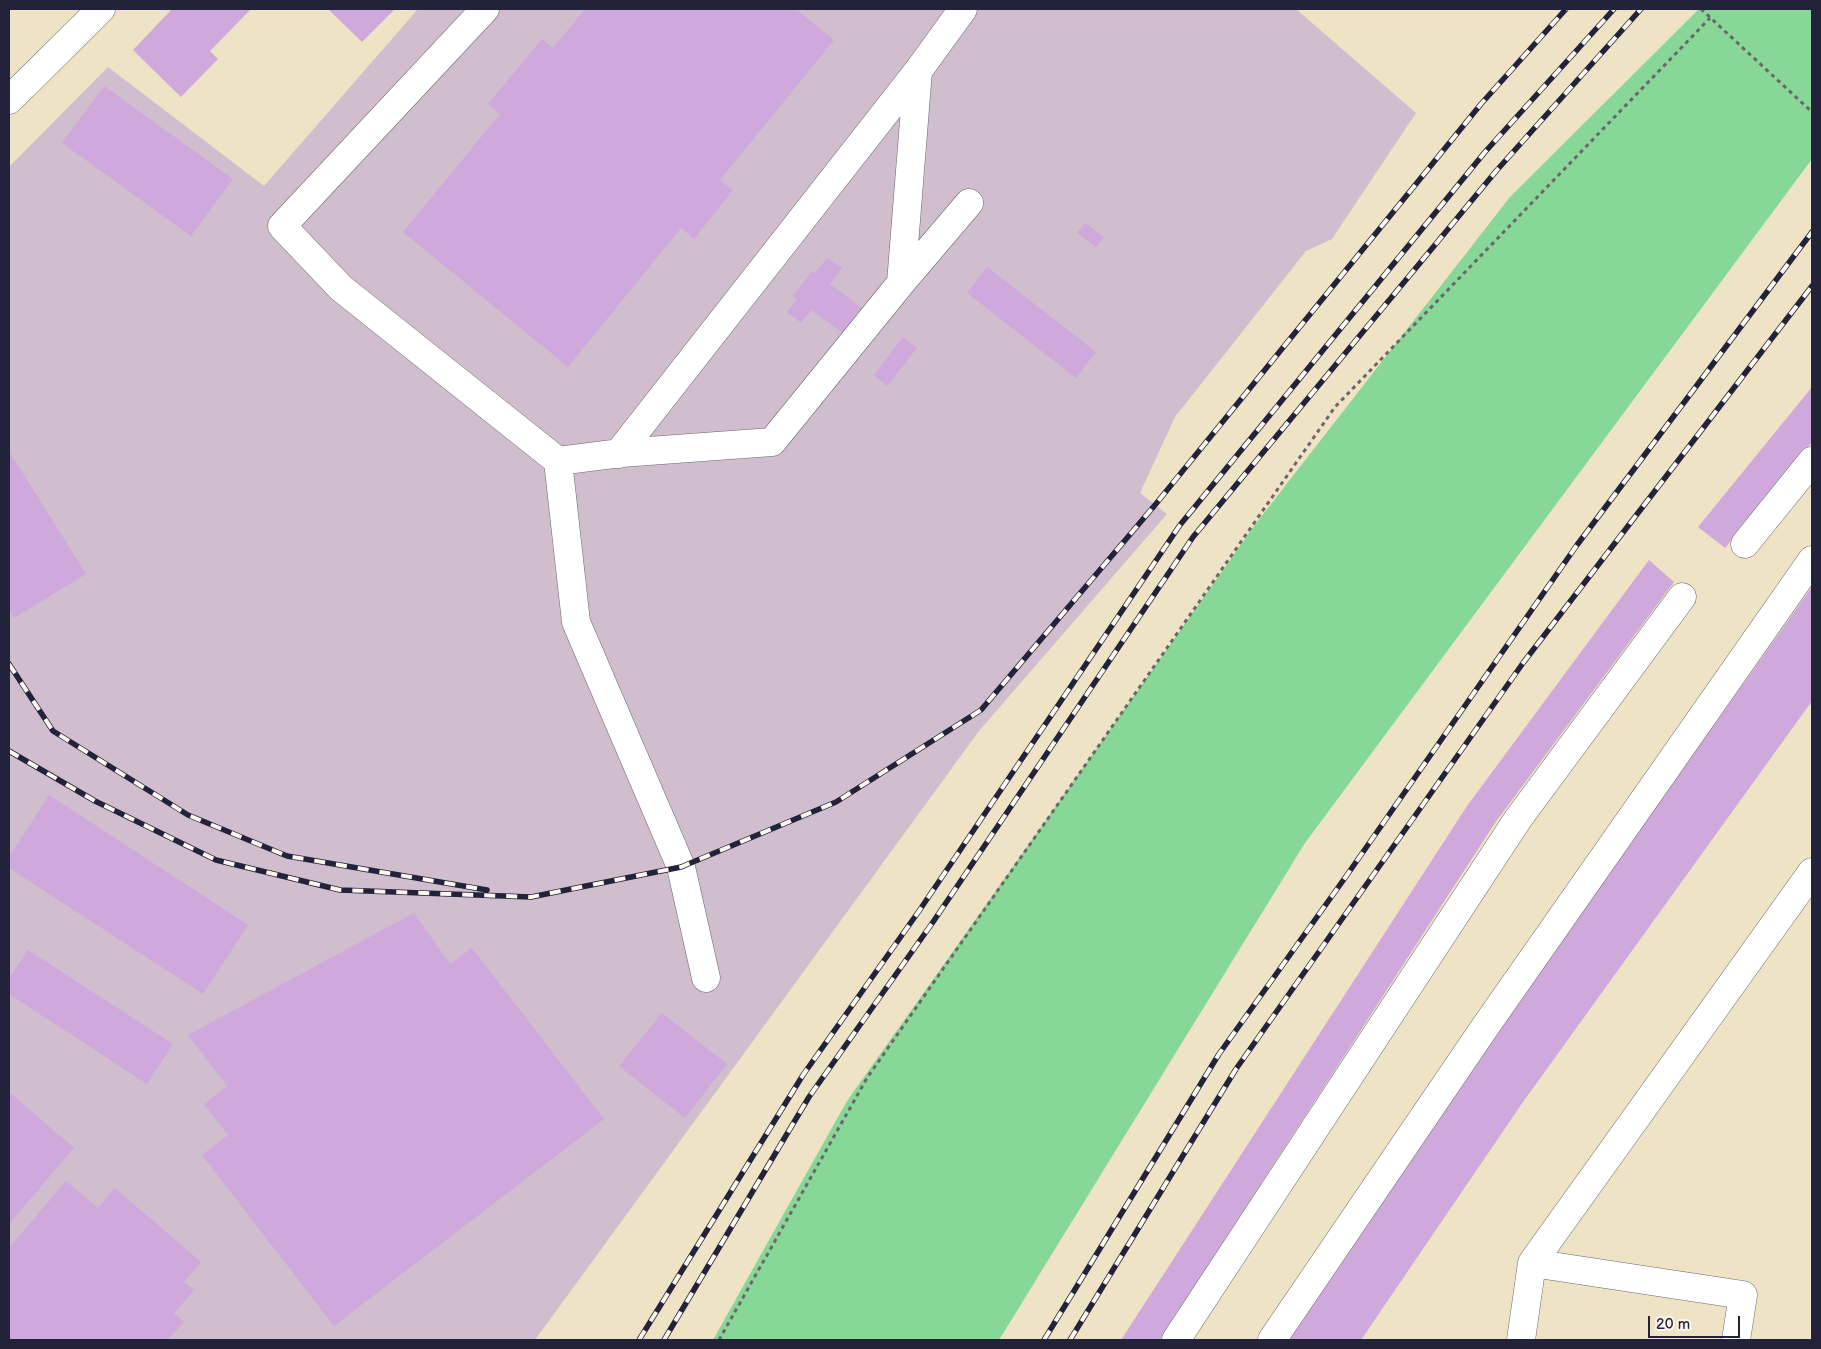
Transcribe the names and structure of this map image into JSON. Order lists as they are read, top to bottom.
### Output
{
  "scale_bar": "20 m"
}
